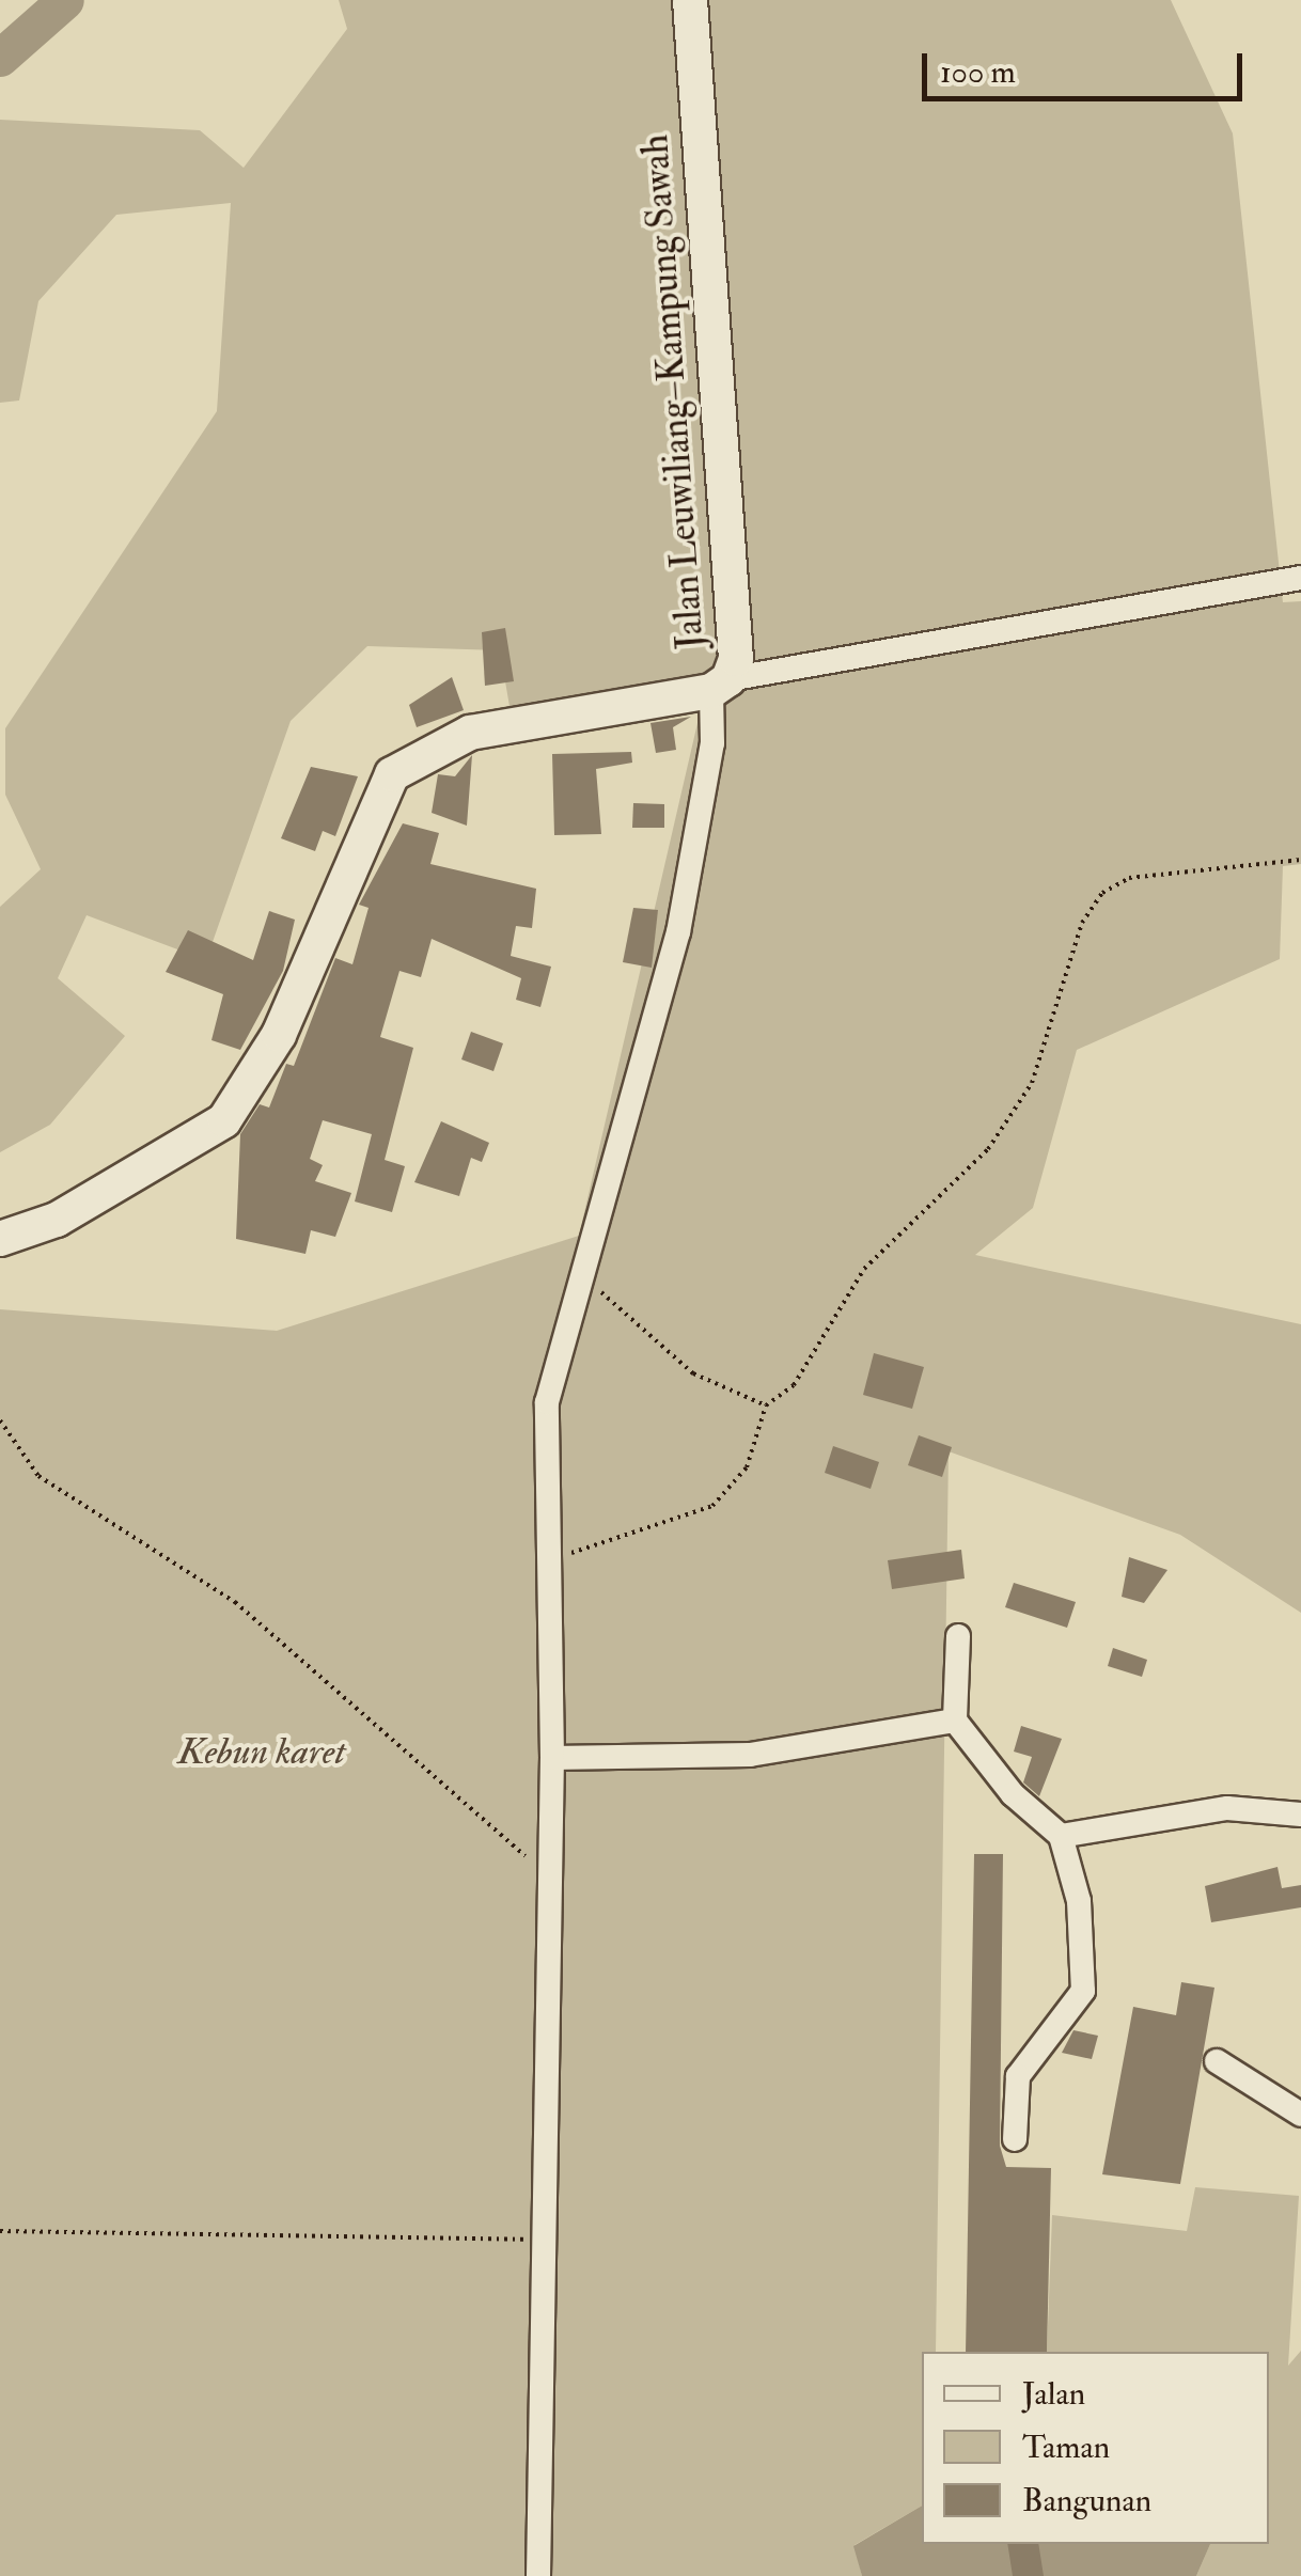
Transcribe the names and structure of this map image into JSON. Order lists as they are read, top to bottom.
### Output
{
  "streets": {
    "main road": ["Jalan Leuwiliang–Kampung Sawah"]
  },
  "parks": ["Kebun karet"],
  "legend": ["Jalan", "Taman", "Bangunan"],
  "scale_bar": "100 m"
}
